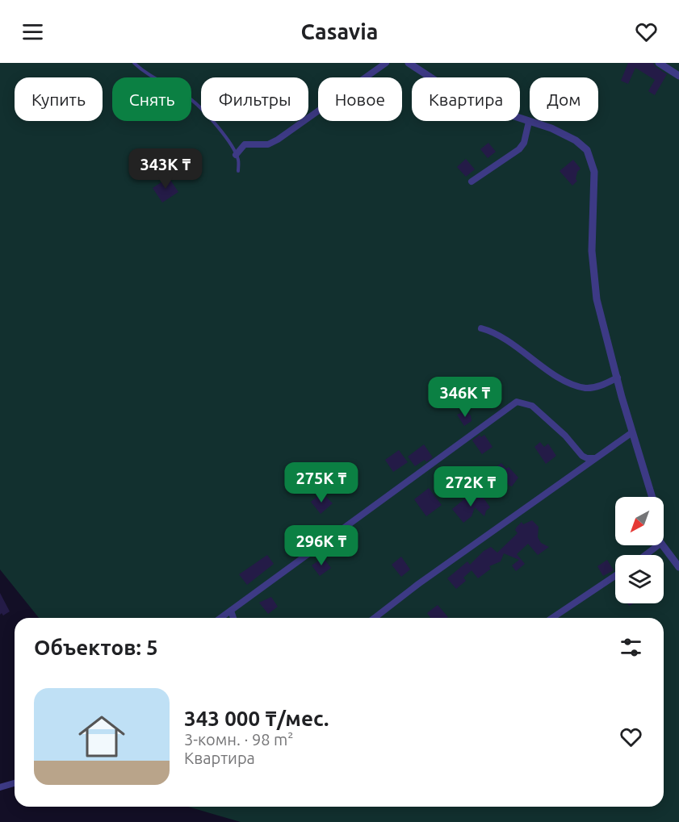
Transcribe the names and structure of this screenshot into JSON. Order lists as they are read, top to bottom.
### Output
{
  "north": "bottom left",
  "page": {
    "header": "Casavia",
    "chip": [
      "Купить",
      "Снять",
      "Фильтры",
      "Новое",
      "Квартира",
      "Дом"
    ],
    "price": [
      "343K ₸",
      "346K ₸",
      "275K ₸",
      "272K ₸",
      "296K ₸"
    ],
    "heading": "Объектов: 5",
    "list": [
      {
        "name": "343 000 ₸/мес.",
        "note": "3-комн. · 98 m² · Квартира"
      }
    ]
  }
}
